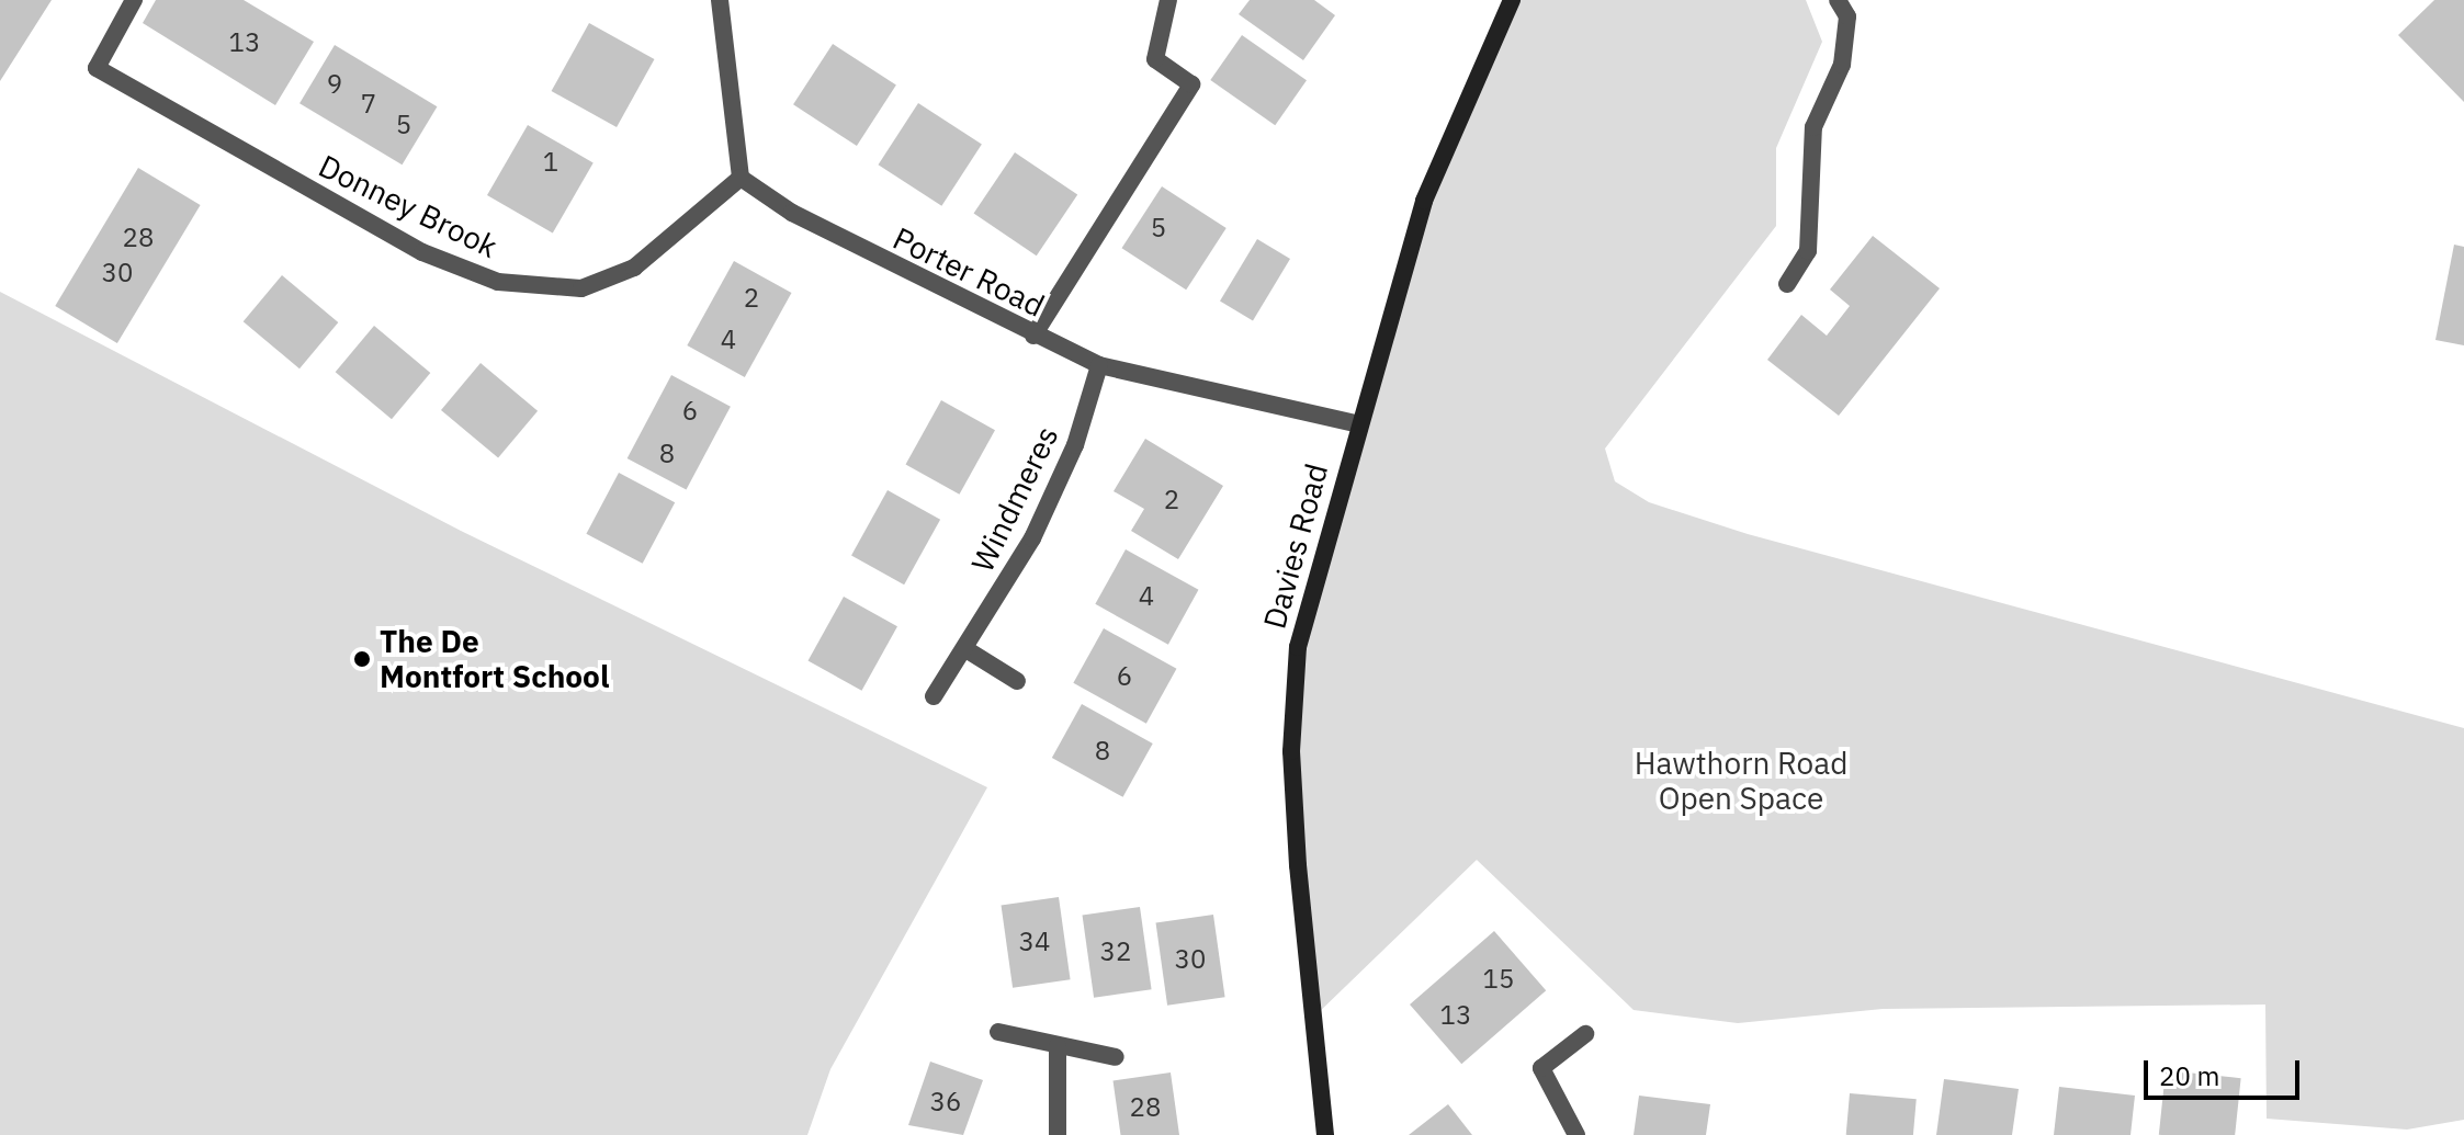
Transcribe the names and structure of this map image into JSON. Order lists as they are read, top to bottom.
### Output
{
  "streets": {
    "street": [
      "Donney Brook",
      "Porter Road",
      "Windmeres",
      "Davies Road"
    ]
  },
  "crossings": [
    ["Donney Brook", "Porter Road"],
    ["Porter Road", "Windmeres"],
    ["Porter Road", "Davies Road"]
  ],
  "parks": ["Hawthorn Road Open Space"],
  "places": ["The De Montfort School"],
  "house_numbers": [
    "13",
    "9",
    "7",
    "5",
    "1",
    "5",
    "28",
    "30",
    "2",
    "4",
    "6",
    "8",
    "2",
    "4",
    "6",
    "8",
    "34",
    "32",
    "30",
    "15",
    "13",
    "36",
    "28"
  ],
  "scale_bar": "20 m"
}
